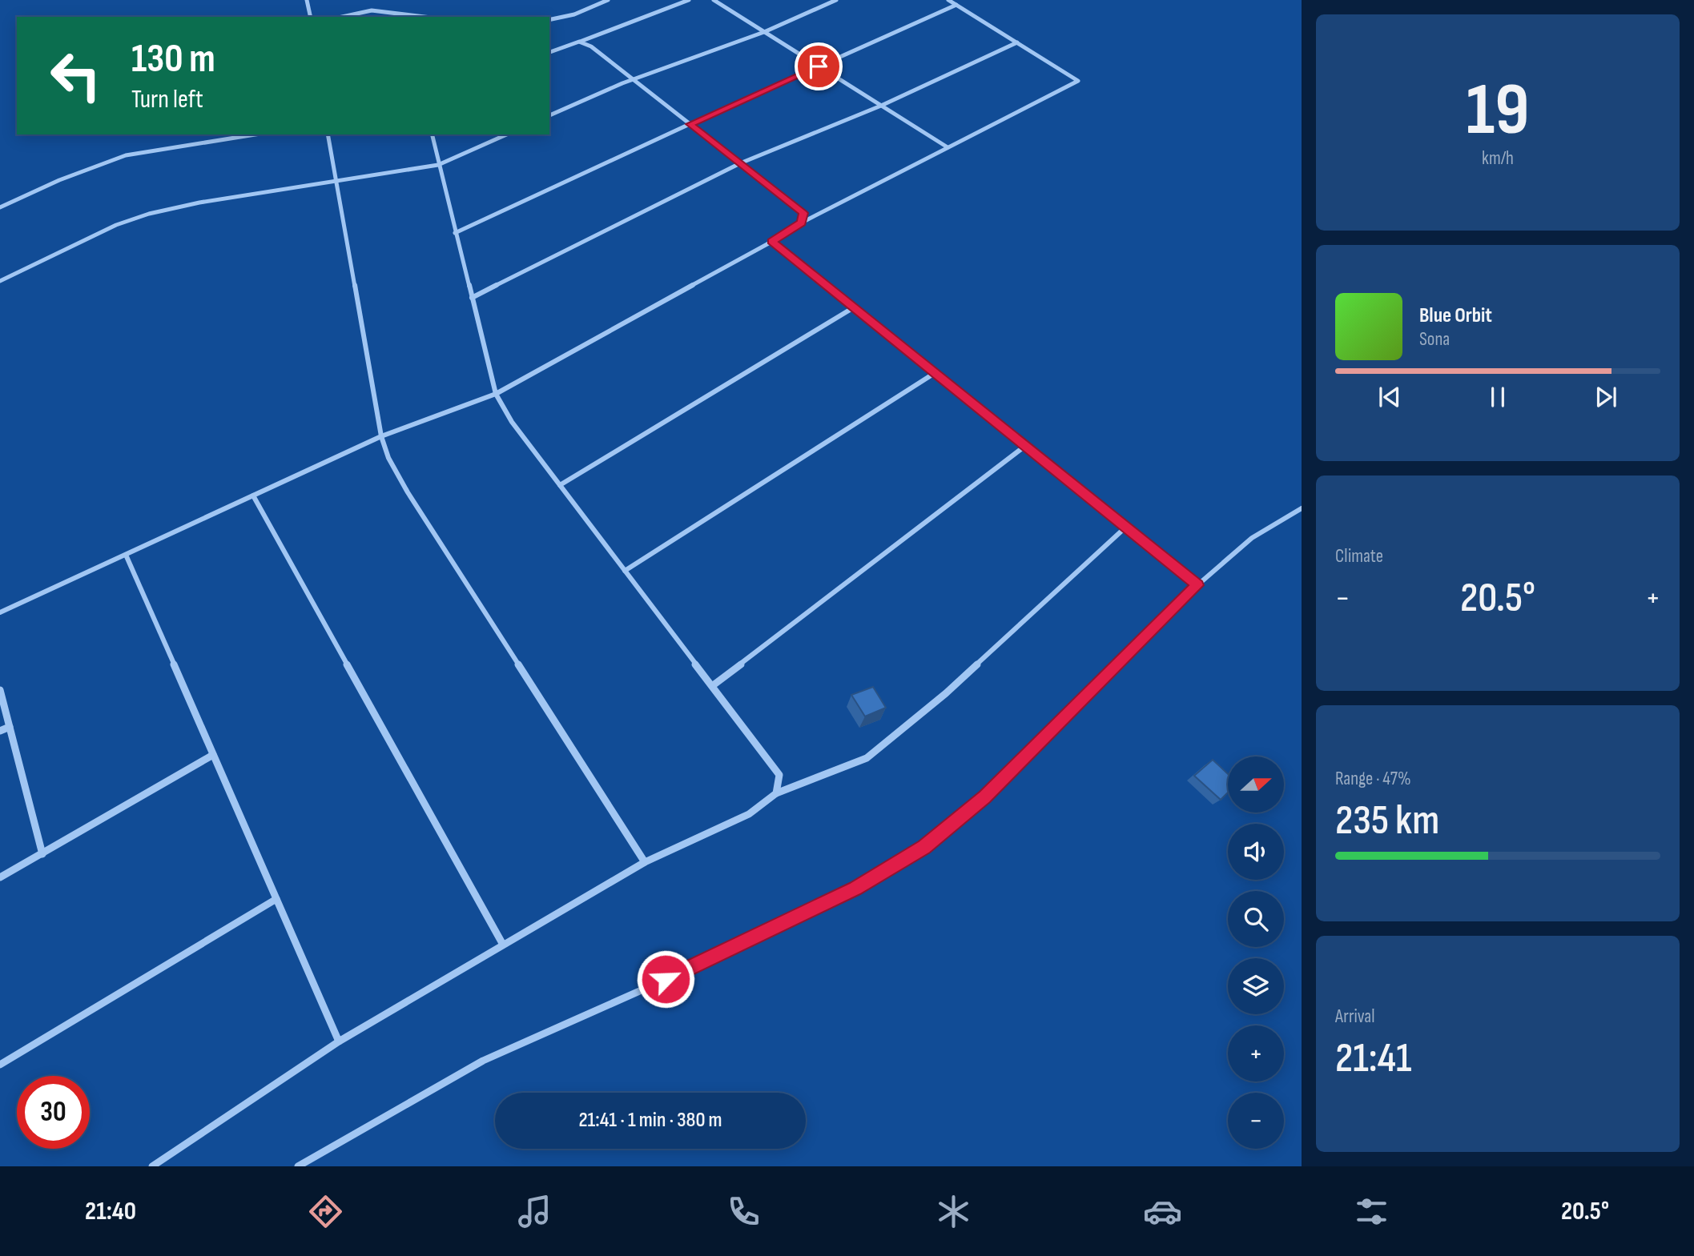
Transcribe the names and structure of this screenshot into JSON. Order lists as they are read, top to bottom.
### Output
{
  "north": "right",
  "page": {
    "tile": [
      ["19", "km/h"],
      "Climate",
      ["Range · 47%", "235 km"],
      ["Arrival", "21:41"]
    ],
    "turn": ["130 m", "Turn left"],
    "song": ["Blue Orbit", "Sona"],
    "heat": ["−", "20.5°", "+"],
    "map_buttons": ["+", "−"],
    "limit": "30",
    "trip": "21:41 · 1 min · 380 m",
    "tabs": ["21:40", "20.5°"]
  }
}
